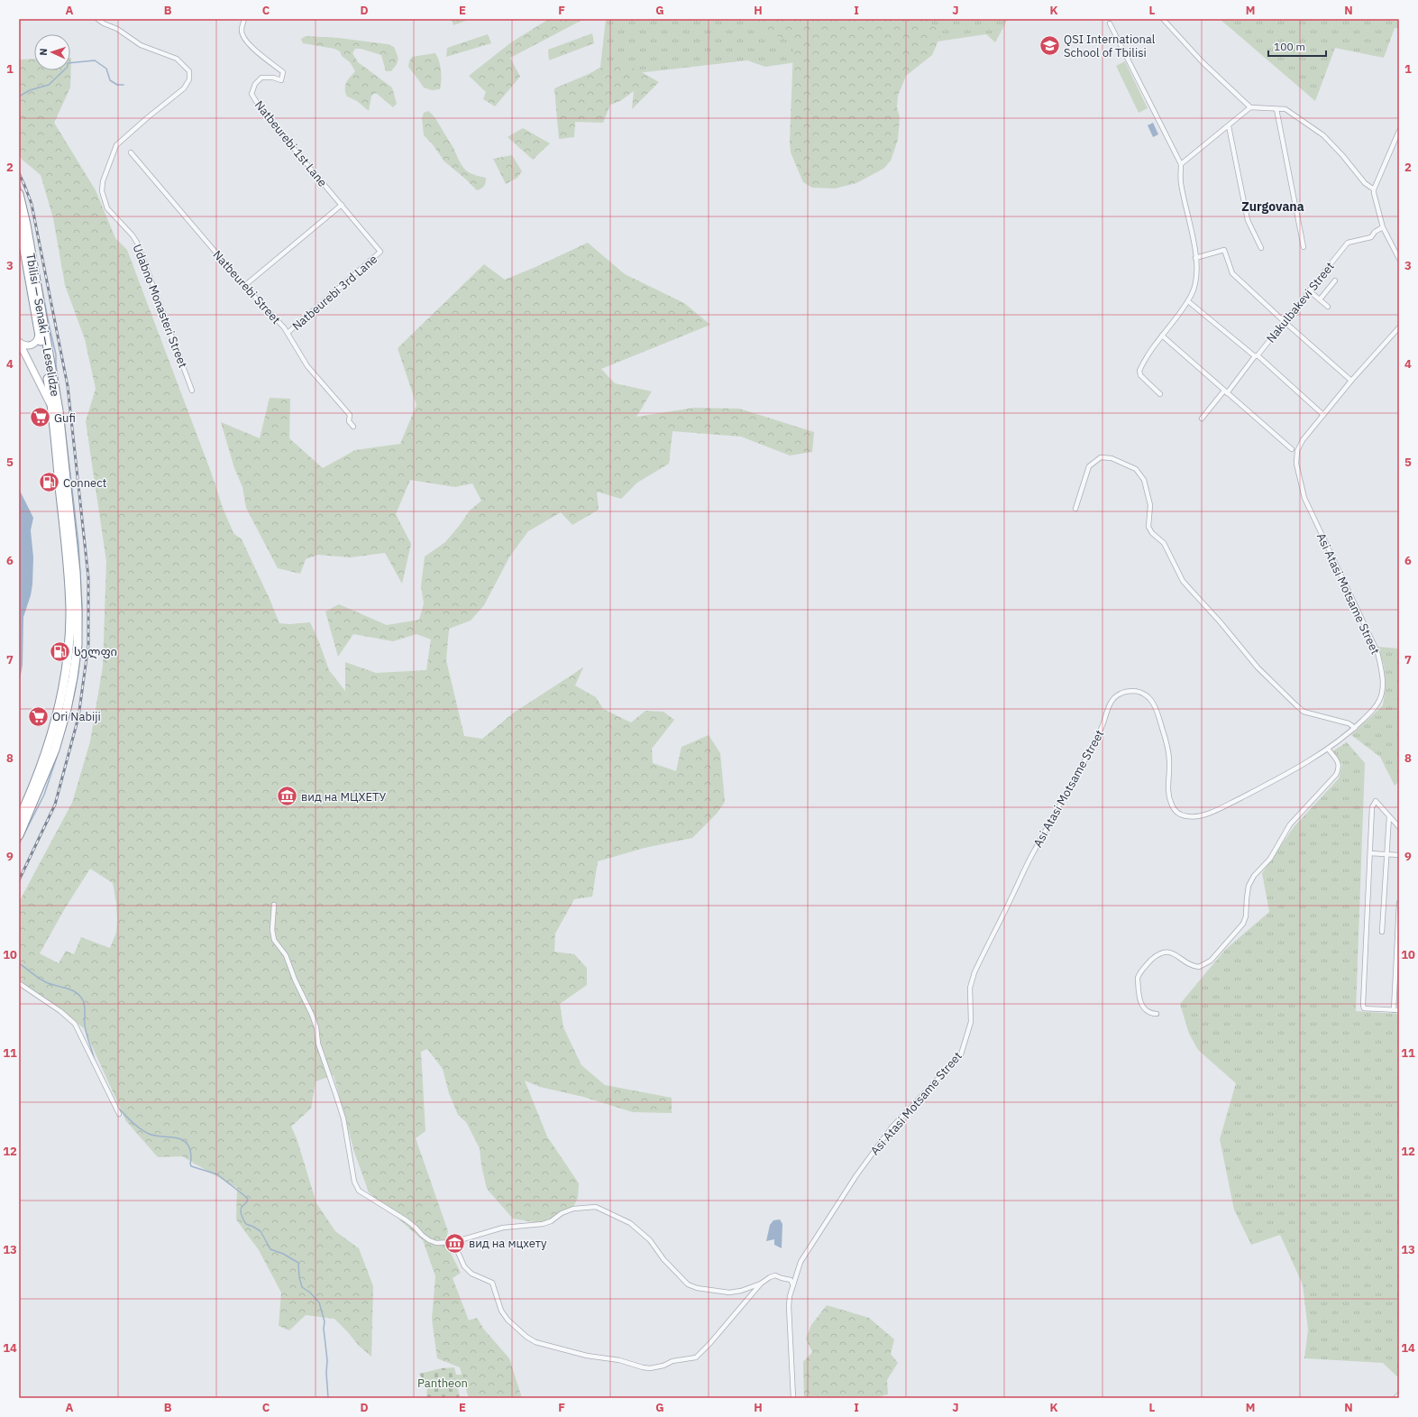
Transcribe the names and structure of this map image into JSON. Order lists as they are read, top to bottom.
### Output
{
  "streets": {
    "highway": ["Tbilisi — Senaki — Leselidze"],
    "street": [
      "Natbeurebi 1st Lane",
      "Natbeurebi Street",
      "Natbeurebi 3rd Lane",
      "Nakulbakevi Street",
      "Udabno Monasteri Street",
      "Asi Atasi Motsame Street"
    ]
  },
  "crossings": [
    ["Natbeurebi 1st Lane", "Natbeurebi 3rd Lane"],
    ["Natbeurebi Street", "Natbeurebi 3rd Lane"]
  ],
  "districts": ["Zurgovana"],
  "parks": ["Pantheon"],
  "places": {
    "school or university": ["QSI International School of Tbilisi"],
    "supermarket": ["Gufi", "Ori Nabiji"],
    "fuel station": ["Connect", "სელფი"],
    "museum": ["вид на МЦХЕТУ", "вид на мцхету"]
  },
  "scale_bar": "100 m",
  "north": "left",
  "grid": {
    "columns": [
      "A",
      "B",
      "C",
      "D",
      "E",
      "F",
      "G",
      "H",
      "I",
      "J",
      "K",
      "L",
      "M",
      "N"
    ],
    "rows": [
      "1",
      "2",
      "3",
      "4",
      "5",
      "6",
      "7",
      "8",
      "9",
      "10",
      "11",
      "12",
      "13",
      "14"
    ]
  }
}
